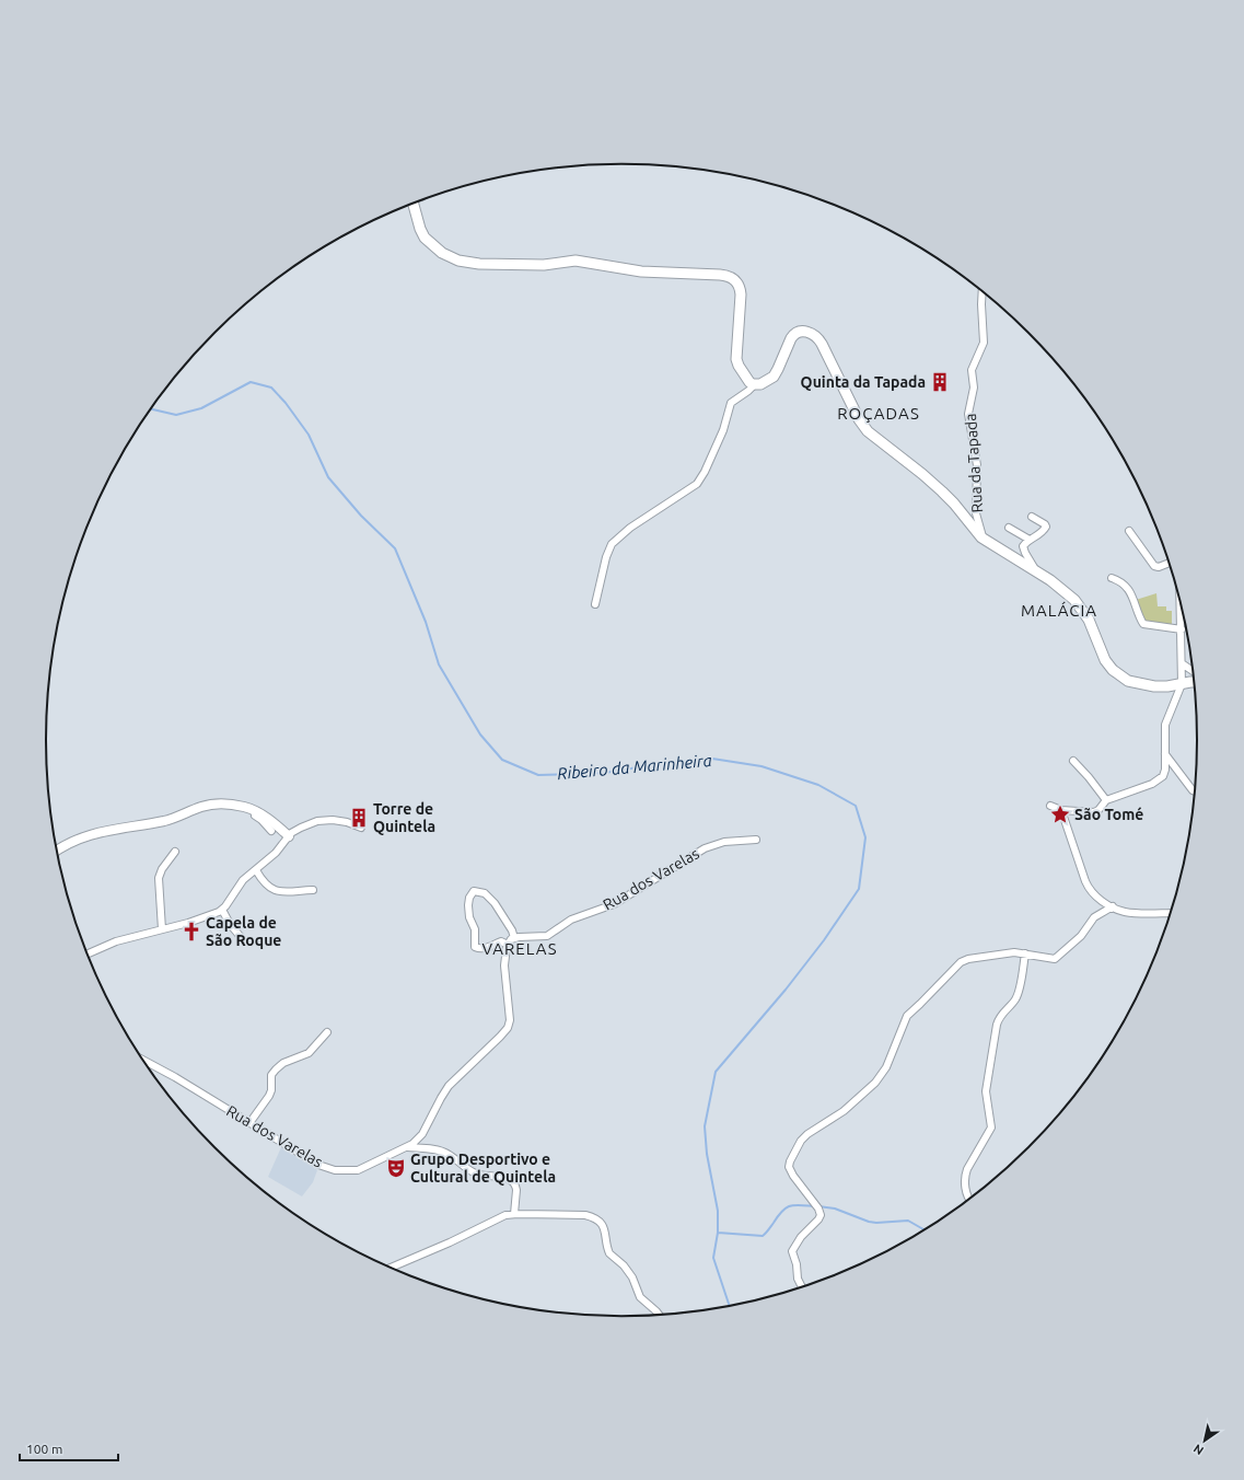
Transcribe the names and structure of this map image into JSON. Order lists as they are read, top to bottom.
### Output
{
  "streets": {
    "street": ["Rua da Tapada", "Rua dos Varelas"]
  },
  "districts": ["ROÇADAS", "MALÁCIA", "VARELAS"],
  "water": ["Ribeiro da Marinheira"],
  "places": {
    "building": ["Quinta da Tapada", "Torre de Quintela"],
    "place": ["São Tomé"],
    "church": ["Capela de São Roque"],
    "theatre": ["Grupo Desportivo e Cultural de Quintela"]
  },
  "scale_bar": "100 m",
  "north": "bottom left"
}
